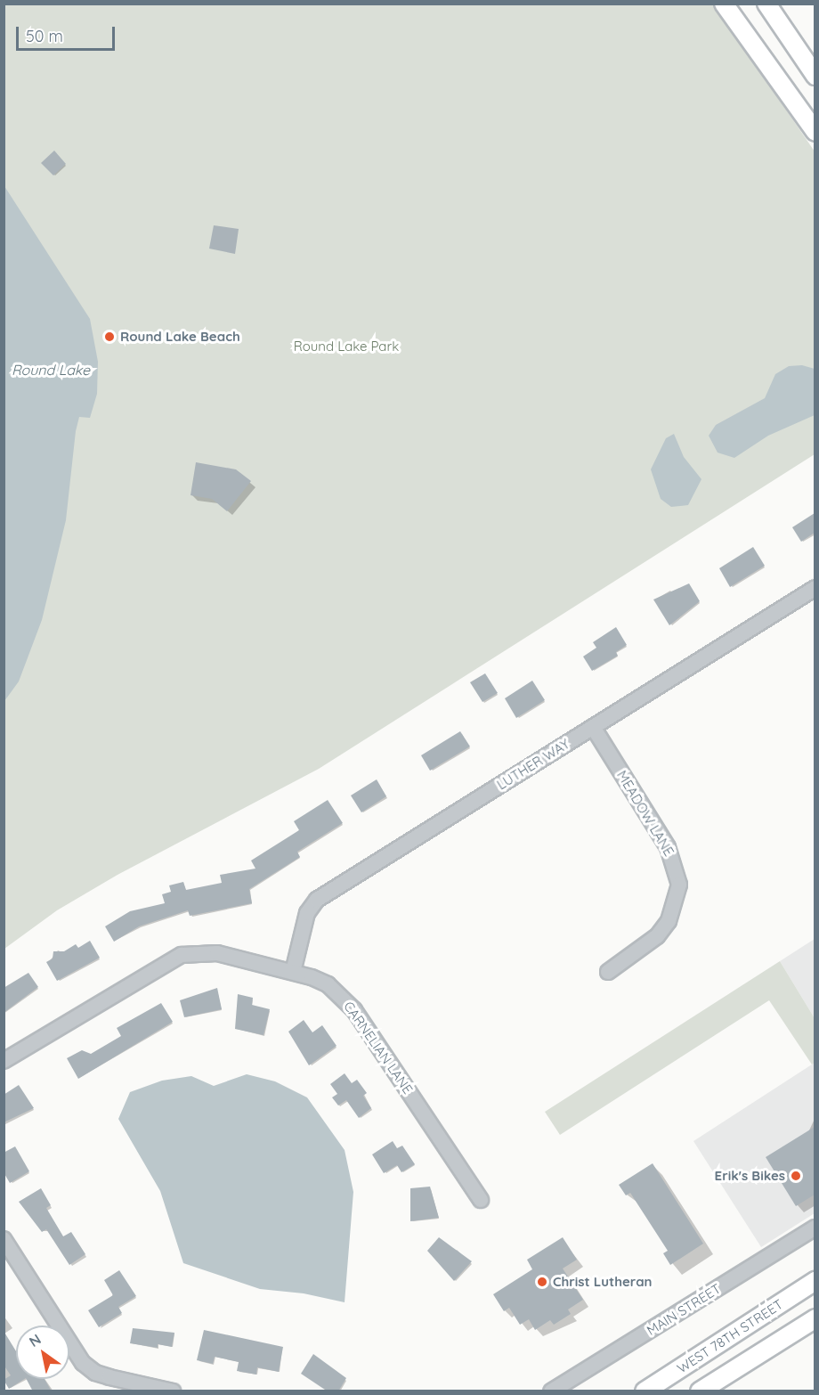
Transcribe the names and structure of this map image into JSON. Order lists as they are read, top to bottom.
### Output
{
  "streets": {
    "main road": ["WEST 78TH STREET"],
    "street": [
      "LUTHER WAY",
      "MEADOW LANE",
      "CARNELIAN LANE",
      "MAIN STREET"
    ]
  },
  "crossings": [
    ["LUTHER WAY", "MEADOW LANE"],
    ["LUTHER WAY", "CARNELIAN LANE"]
  ],
  "water": ["Round Lake"],
  "parks": ["Round Lake Park"],
  "places": ["Round Lake Beach", "Erik's Bikes", "Christ Lutheran"],
  "scale_bar": "50 m",
  "north": "top left"
}
